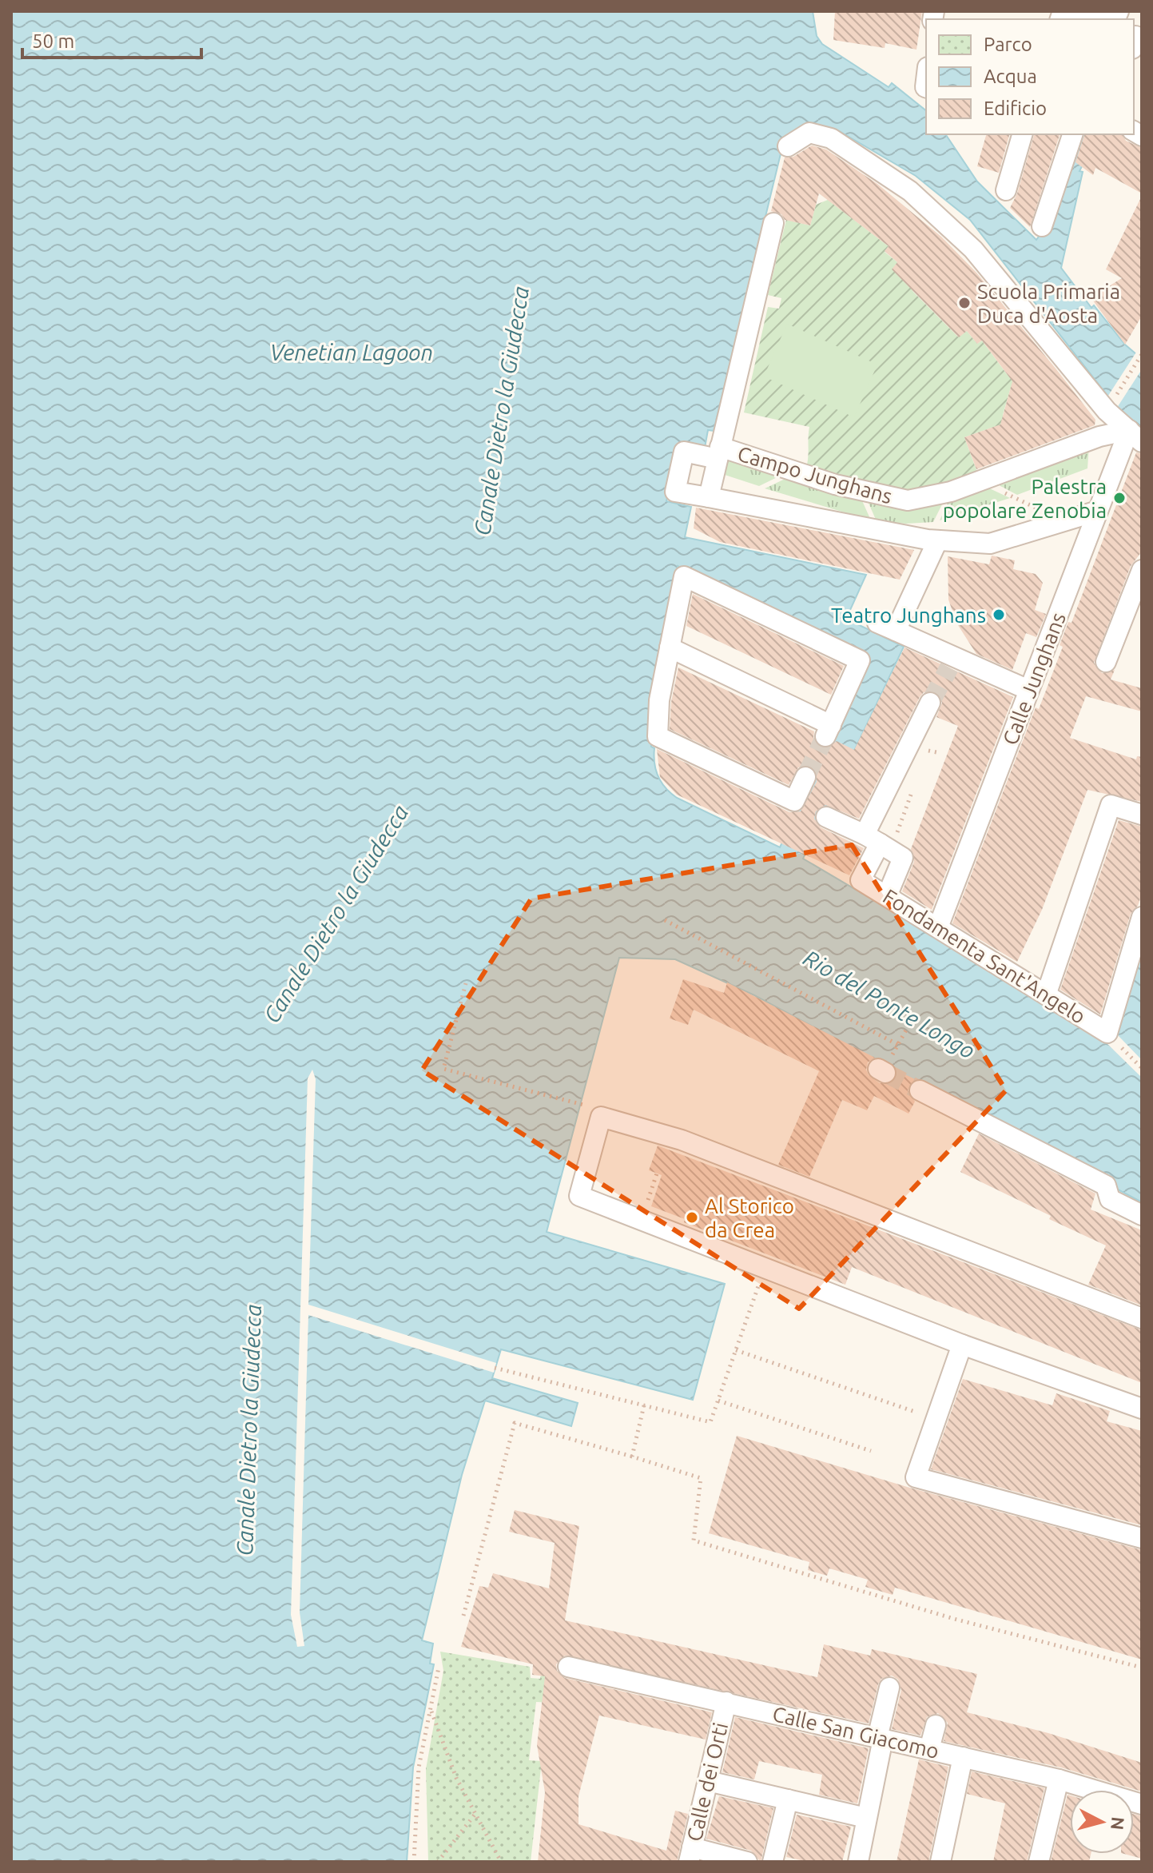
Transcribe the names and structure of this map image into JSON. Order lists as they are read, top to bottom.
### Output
{
  "streets": {
    "street": [
      "Campo Junghans",
      "Calle Junghans",
      "Fondamenta Sant'Angelo",
      "Calle San Giacomo",
      "Calle dei Orti"
    ]
  },
  "crossings": [
    ["Campo Junghans", "Calle Junghans"],
    ["Calle Junghans", "Fondamenta Sant'Angelo"],
    ["Calle San Giacomo", "Calle dei Orti"]
  ],
  "water": ["Venetian Lagoon", "Canale Dietro la Giudecca", "Rio del Ponte Longo"],
  "places": [
    "Scuola Primaria Duca d'Aosta",
    "Palestra popolare Zenobia",
    "Teatro Junghans",
    "Al Storico da Crea"
  ],
  "legend": ["Parco", "Acqua", "Edificio"],
  "scale_bar": "50 m",
  "north": "right"
}
